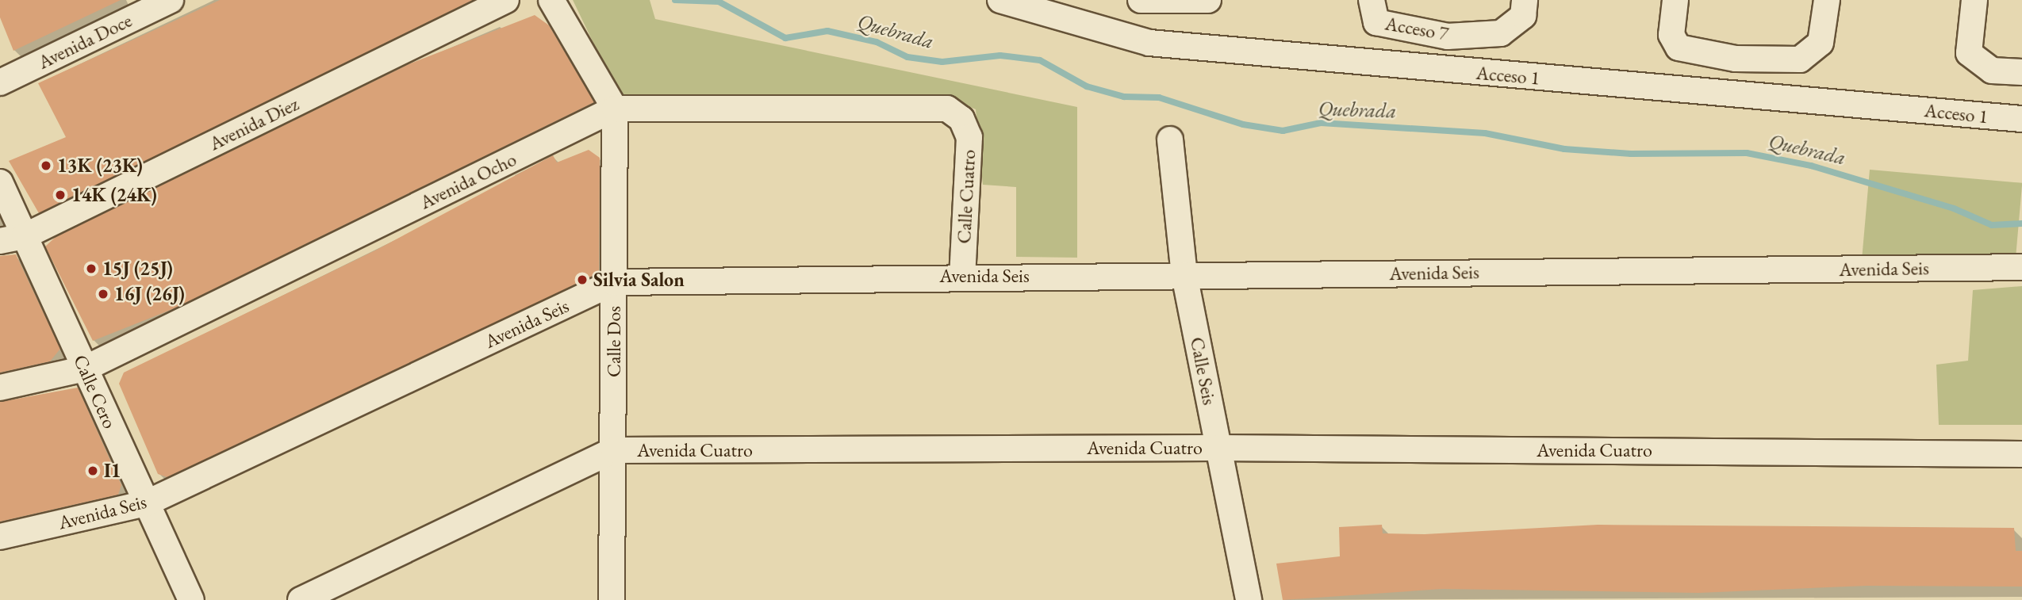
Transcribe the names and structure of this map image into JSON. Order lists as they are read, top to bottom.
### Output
{
  "streets": {
    "street": [
      "Acceso 7",
      "Avenida Doce",
      "Acceso 1",
      "Avenida Diez",
      "Avenida Ocho",
      "Calle Cuatro",
      "Avenida Seis",
      "Calle Dos",
      "Calle Seis",
      "Calle Cero",
      "Avenida Cuatro"
    ]
  },
  "crossings": [
    ["Avenida Diez", "Calle Cero"],
    ["Avenida Ocho", "Calle Cuatro"],
    ["Avenida Ocho", "Calle Dos"],
    ["Avenida Ocho", "Calle Cero"],
    ["Calle Cuatro", "Avenida Seis"],
    ["Avenida Seis", "Calle Dos"],
    ["Avenida Seis", "Calle Seis"],
    ["Avenida Seis", "Calle Cero"],
    ["Calle Dos", "Avenida Cuatro"],
    ["Calle Seis", "Avenida Cuatro"]
  ],
  "water": ["Quebrada"],
  "places": [
    "13K (23K)",
    "14K (24K)",
    "15J (25J)",
    "Silvia Salon",
    "16J (26J)",
    "I1"
  ]
}
